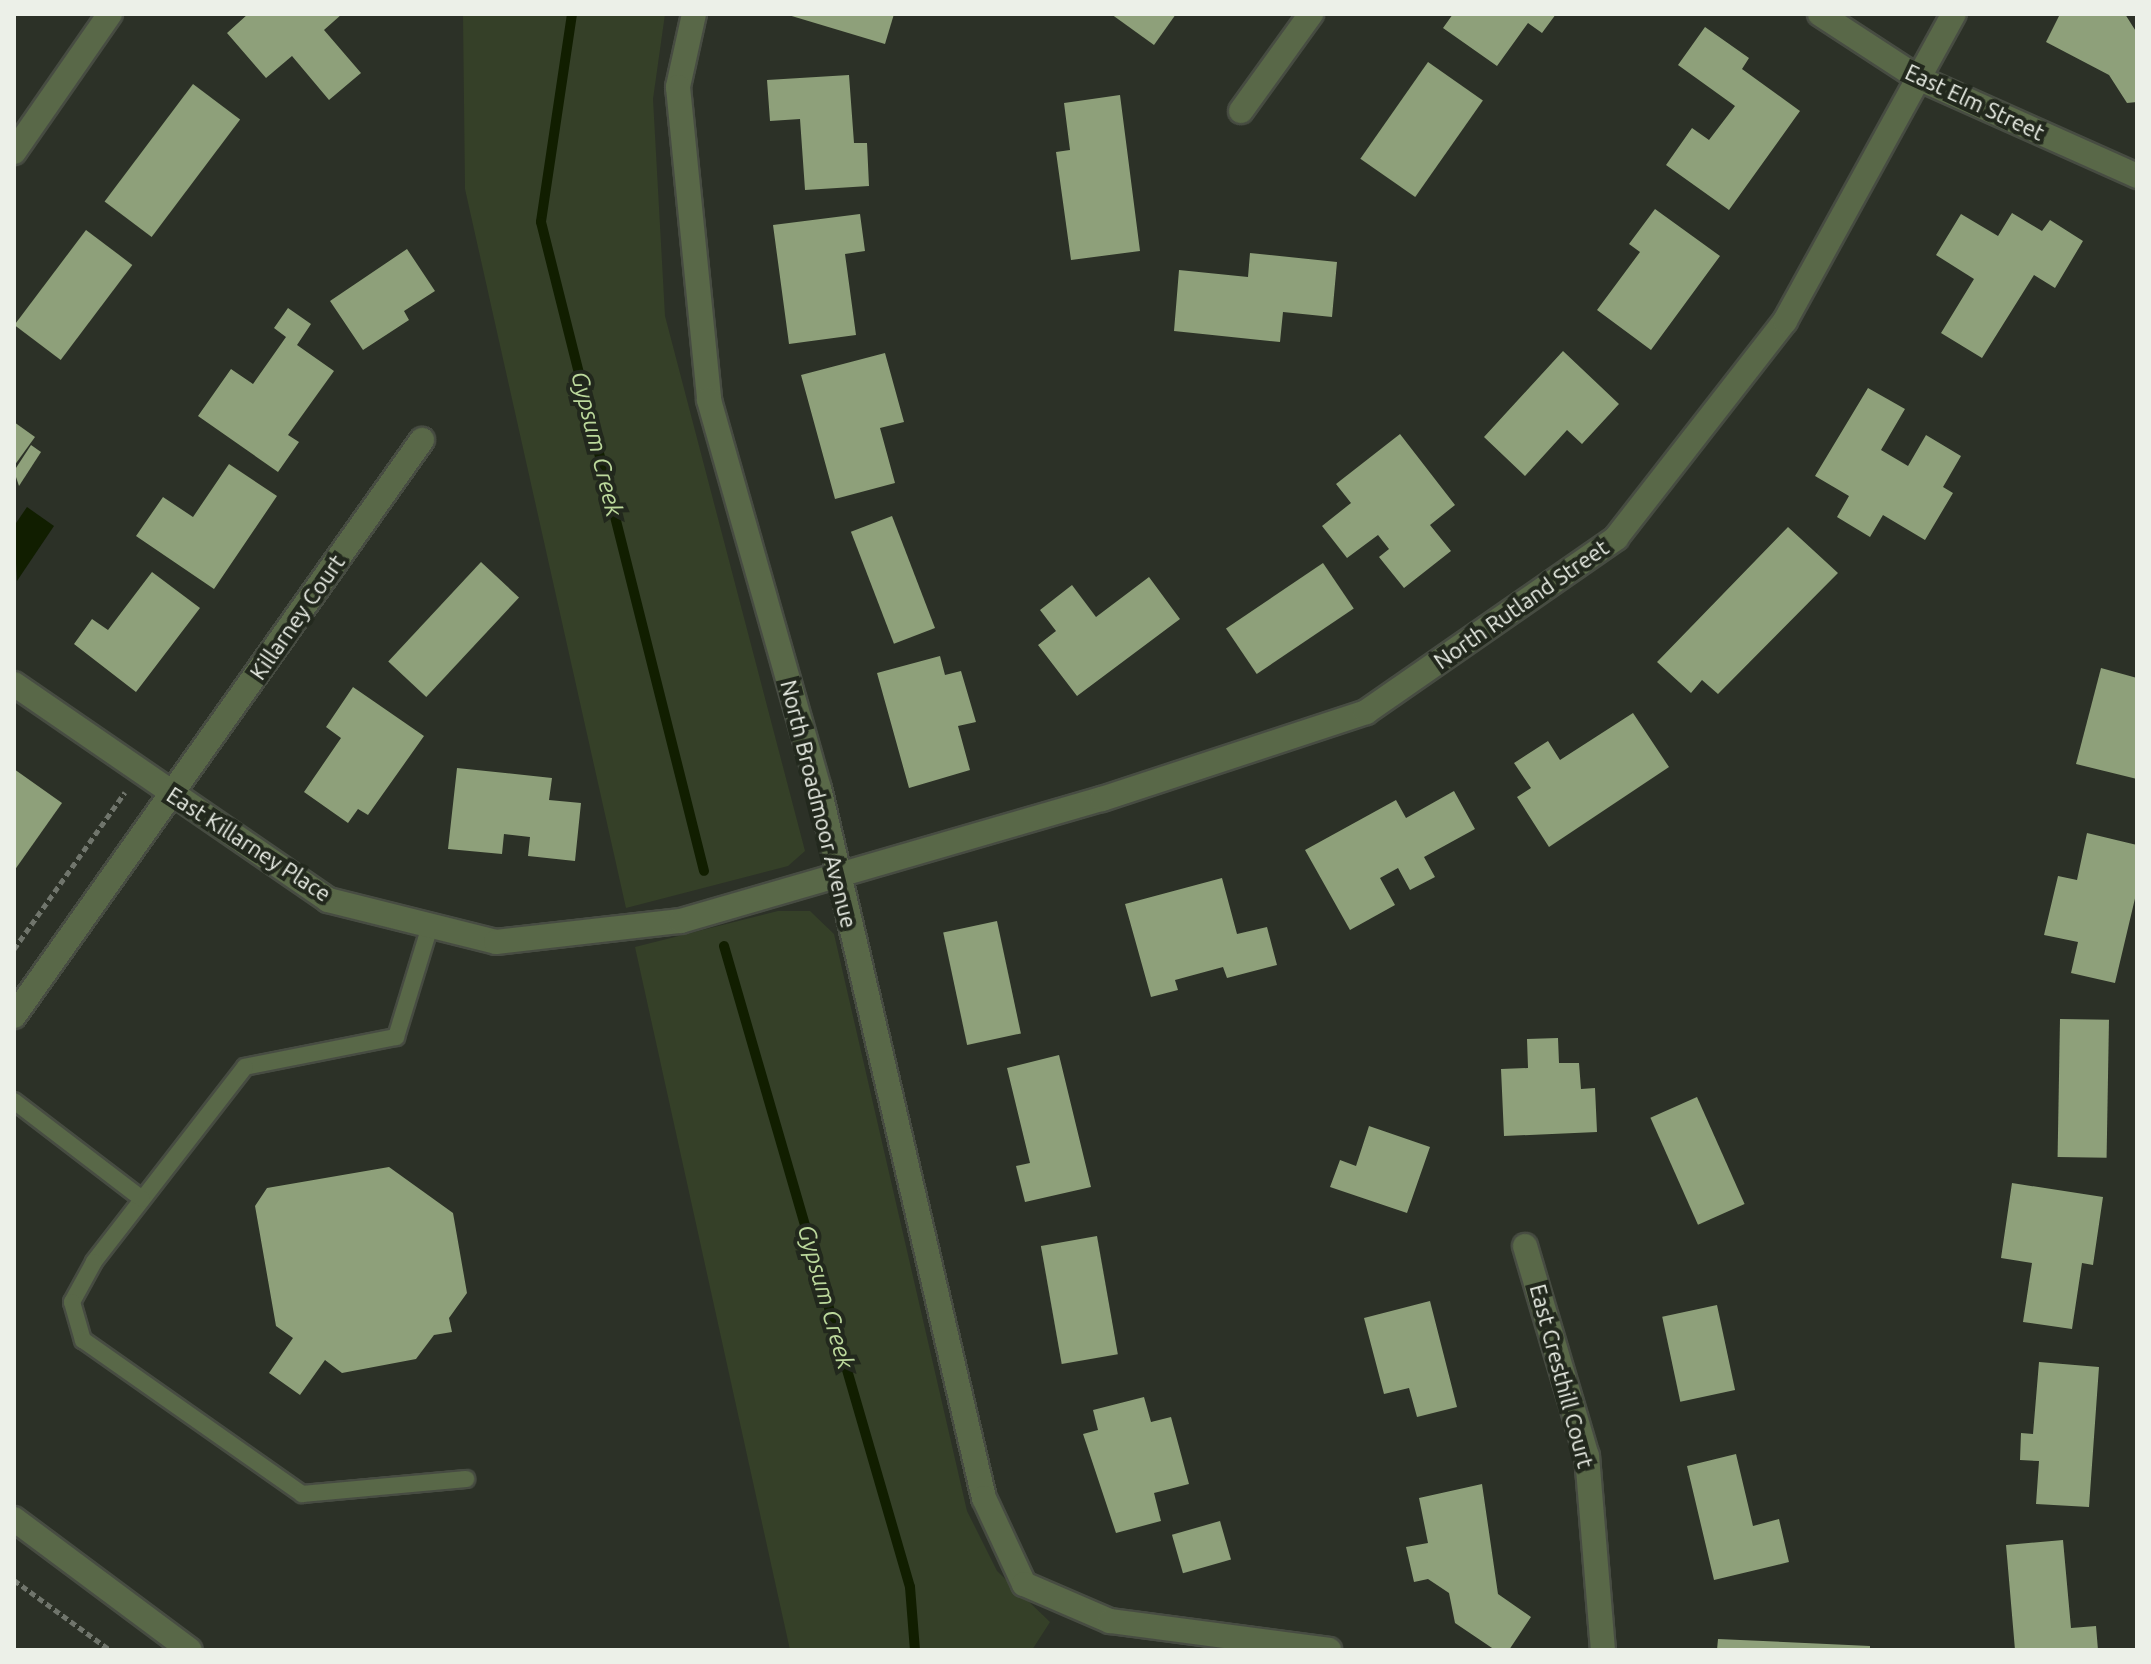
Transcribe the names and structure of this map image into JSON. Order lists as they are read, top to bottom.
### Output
{
  "streets": {
    "street": [
      "East Elm Street",
      "North Rutland Street",
      "Killarney Court",
      "North Broadmoor Avenue",
      "East Killarney Place",
      "East Cresthill Court"
    ]
  },
  "crossings": [
    ["East Elm Street", "North Rutland Street"],
    ["North Rutland Street", "North Broadmoor Avenue"],
    ["North Rutland Street", "East Killarney Place"],
    ["Killarney Court", "East Killarney Place"],
    ["North Broadmoor Avenue", "East Killarney Place"]
  ],
  "water": ["Gypsum Creek"]
}
